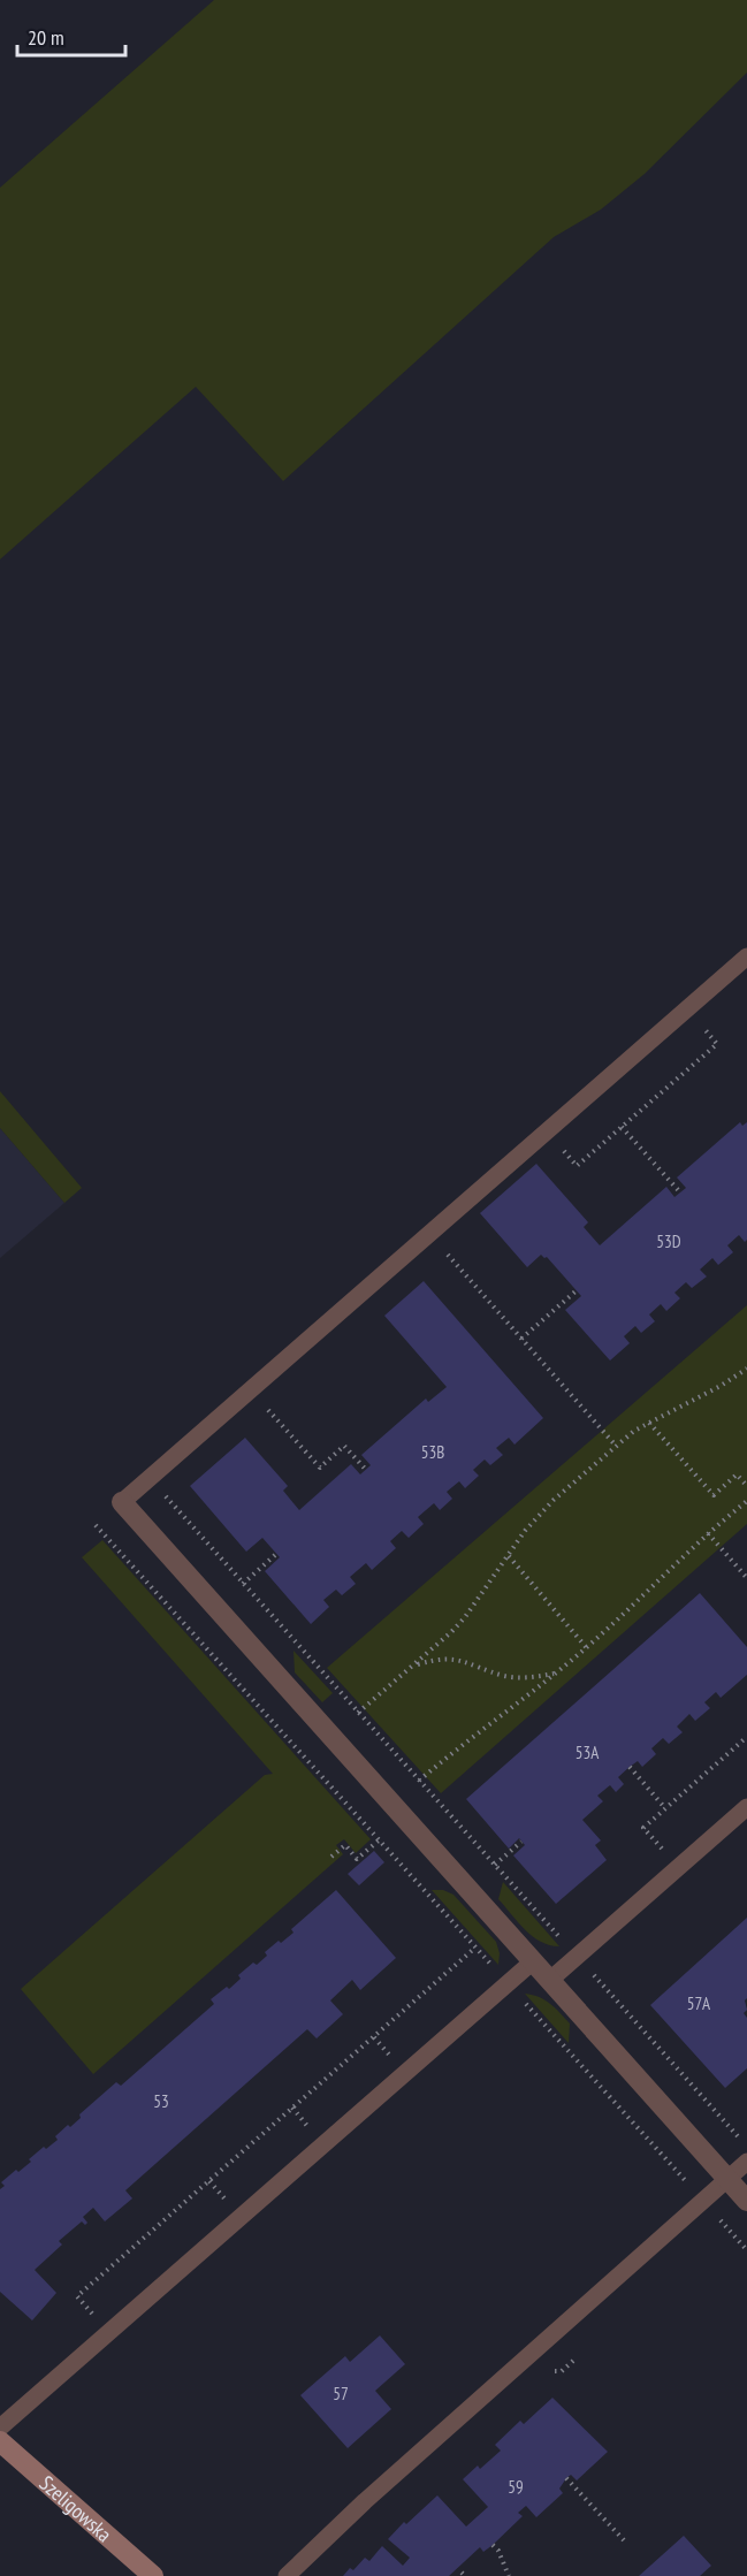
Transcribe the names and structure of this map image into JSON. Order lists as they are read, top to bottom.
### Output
{
  "streets": {
    "street": ["Szeligowska"]
  },
  "house_numbers": [
    "53D",
    "53B",
    "53A",
    "57A",
    "53",
    "57",
    "59"
  ],
  "scale_bar": "20 m"
}
